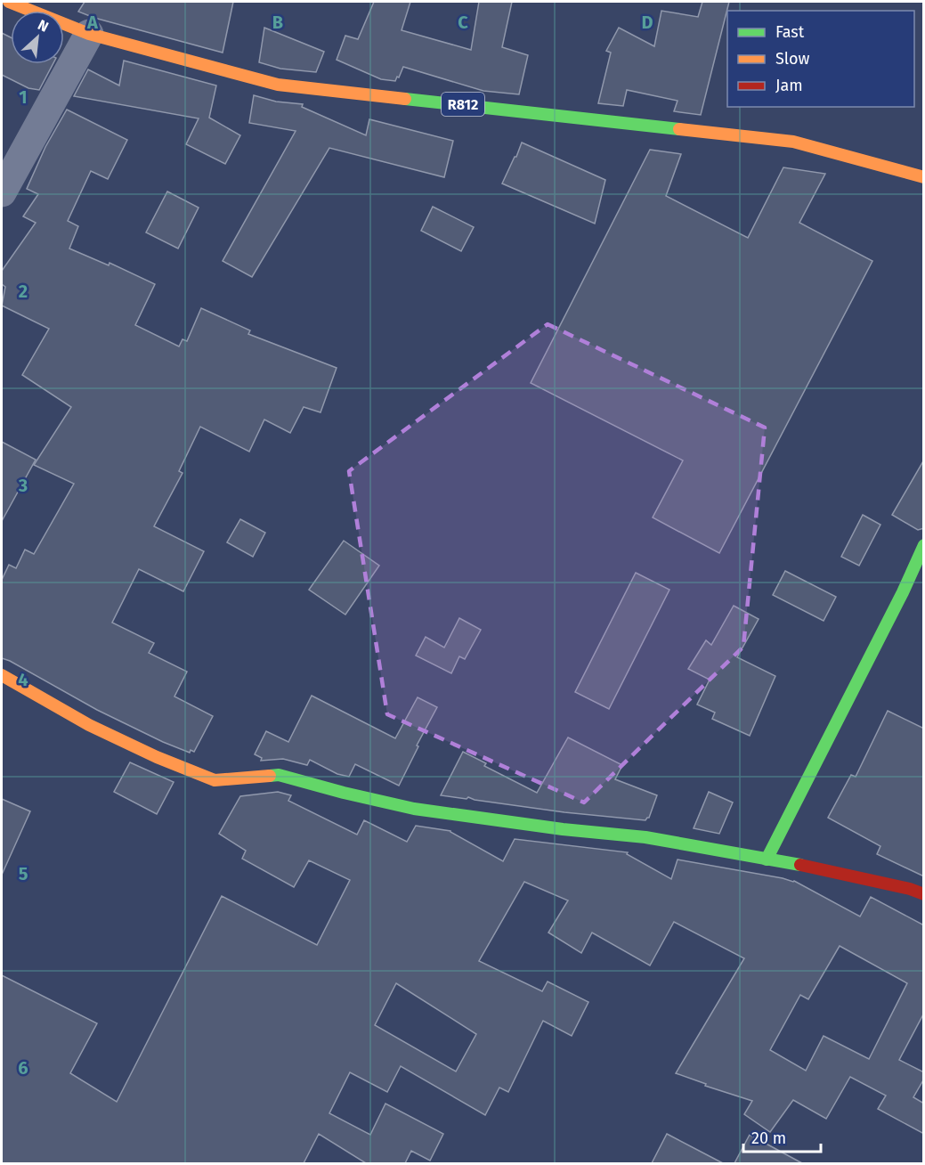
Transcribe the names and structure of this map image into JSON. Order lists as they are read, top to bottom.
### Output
{
  "streets": {
    "street": ["R812"]
  },
  "legend": ["Fast", "Slow", "Jam"],
  "scale_bar": "20 m",
  "north": "top right",
  "grid": {
    "columns": [
      "A",
      "B",
      "C",
      "D"
    ],
    "rows": [
      "1",
      "2",
      "3",
      "4",
      "5",
      "6"
    ]
  }
}
